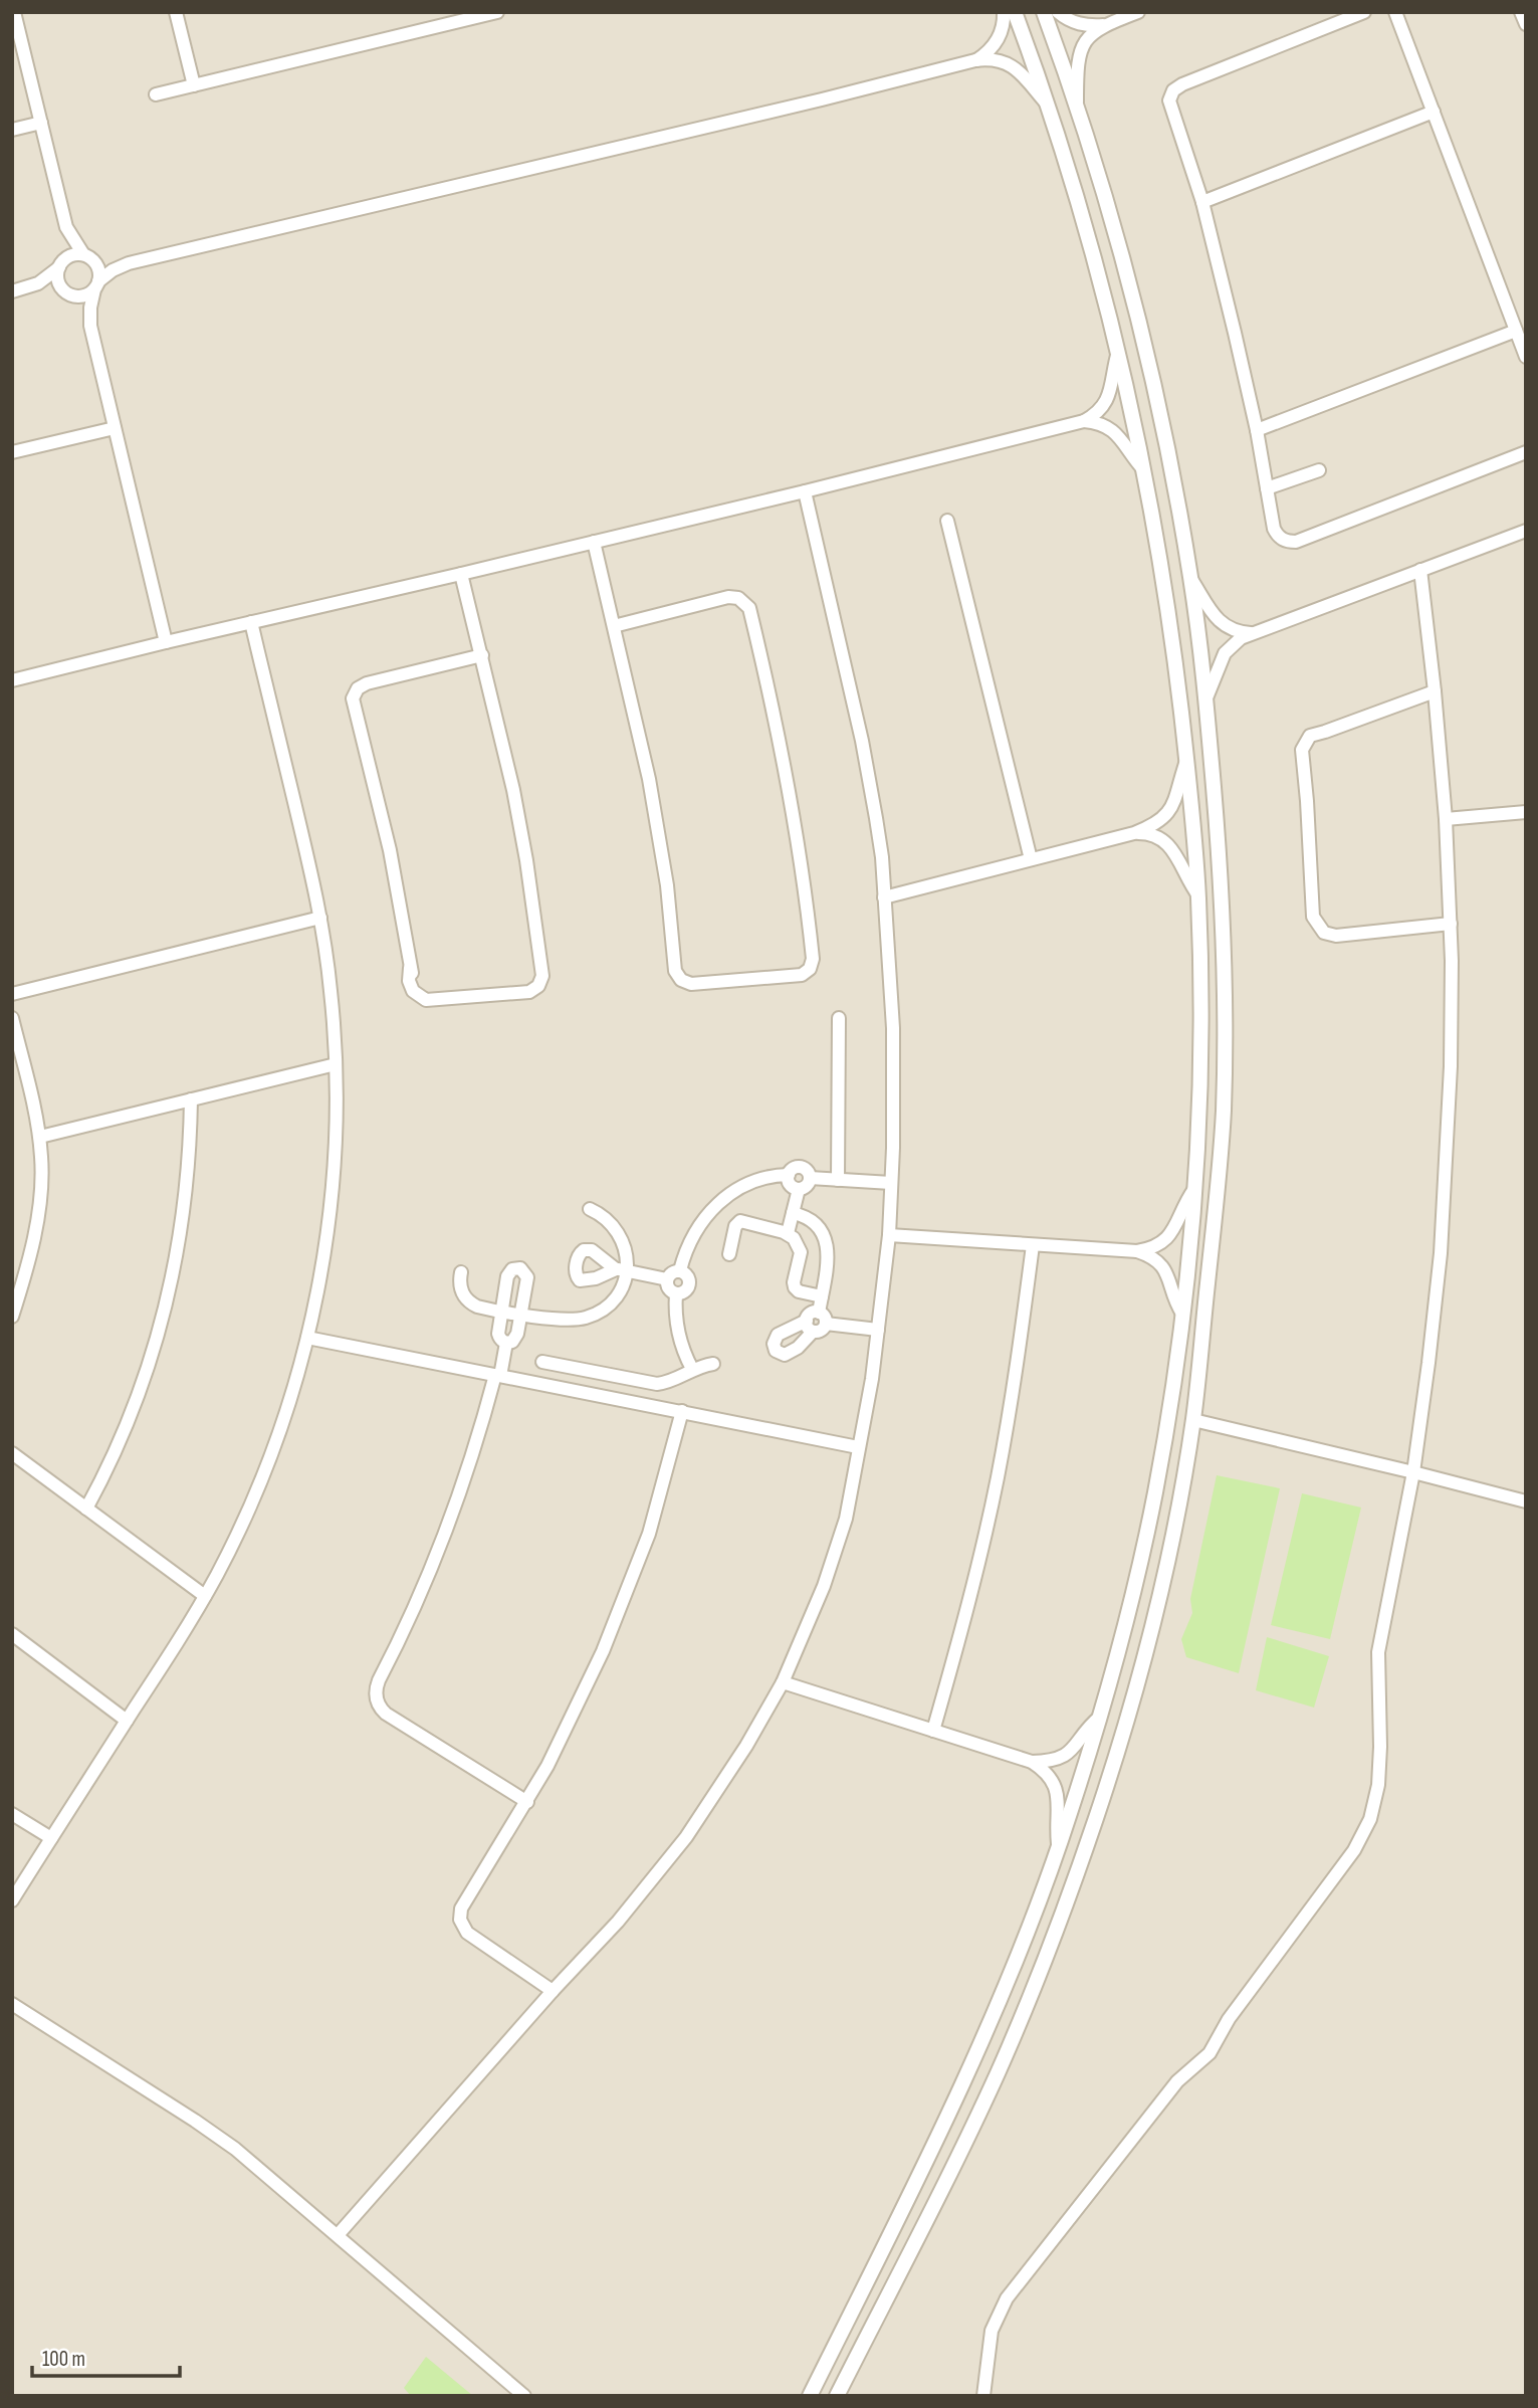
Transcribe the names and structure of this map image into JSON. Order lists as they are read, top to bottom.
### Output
{
  "scale_bar": "100 m"
}
